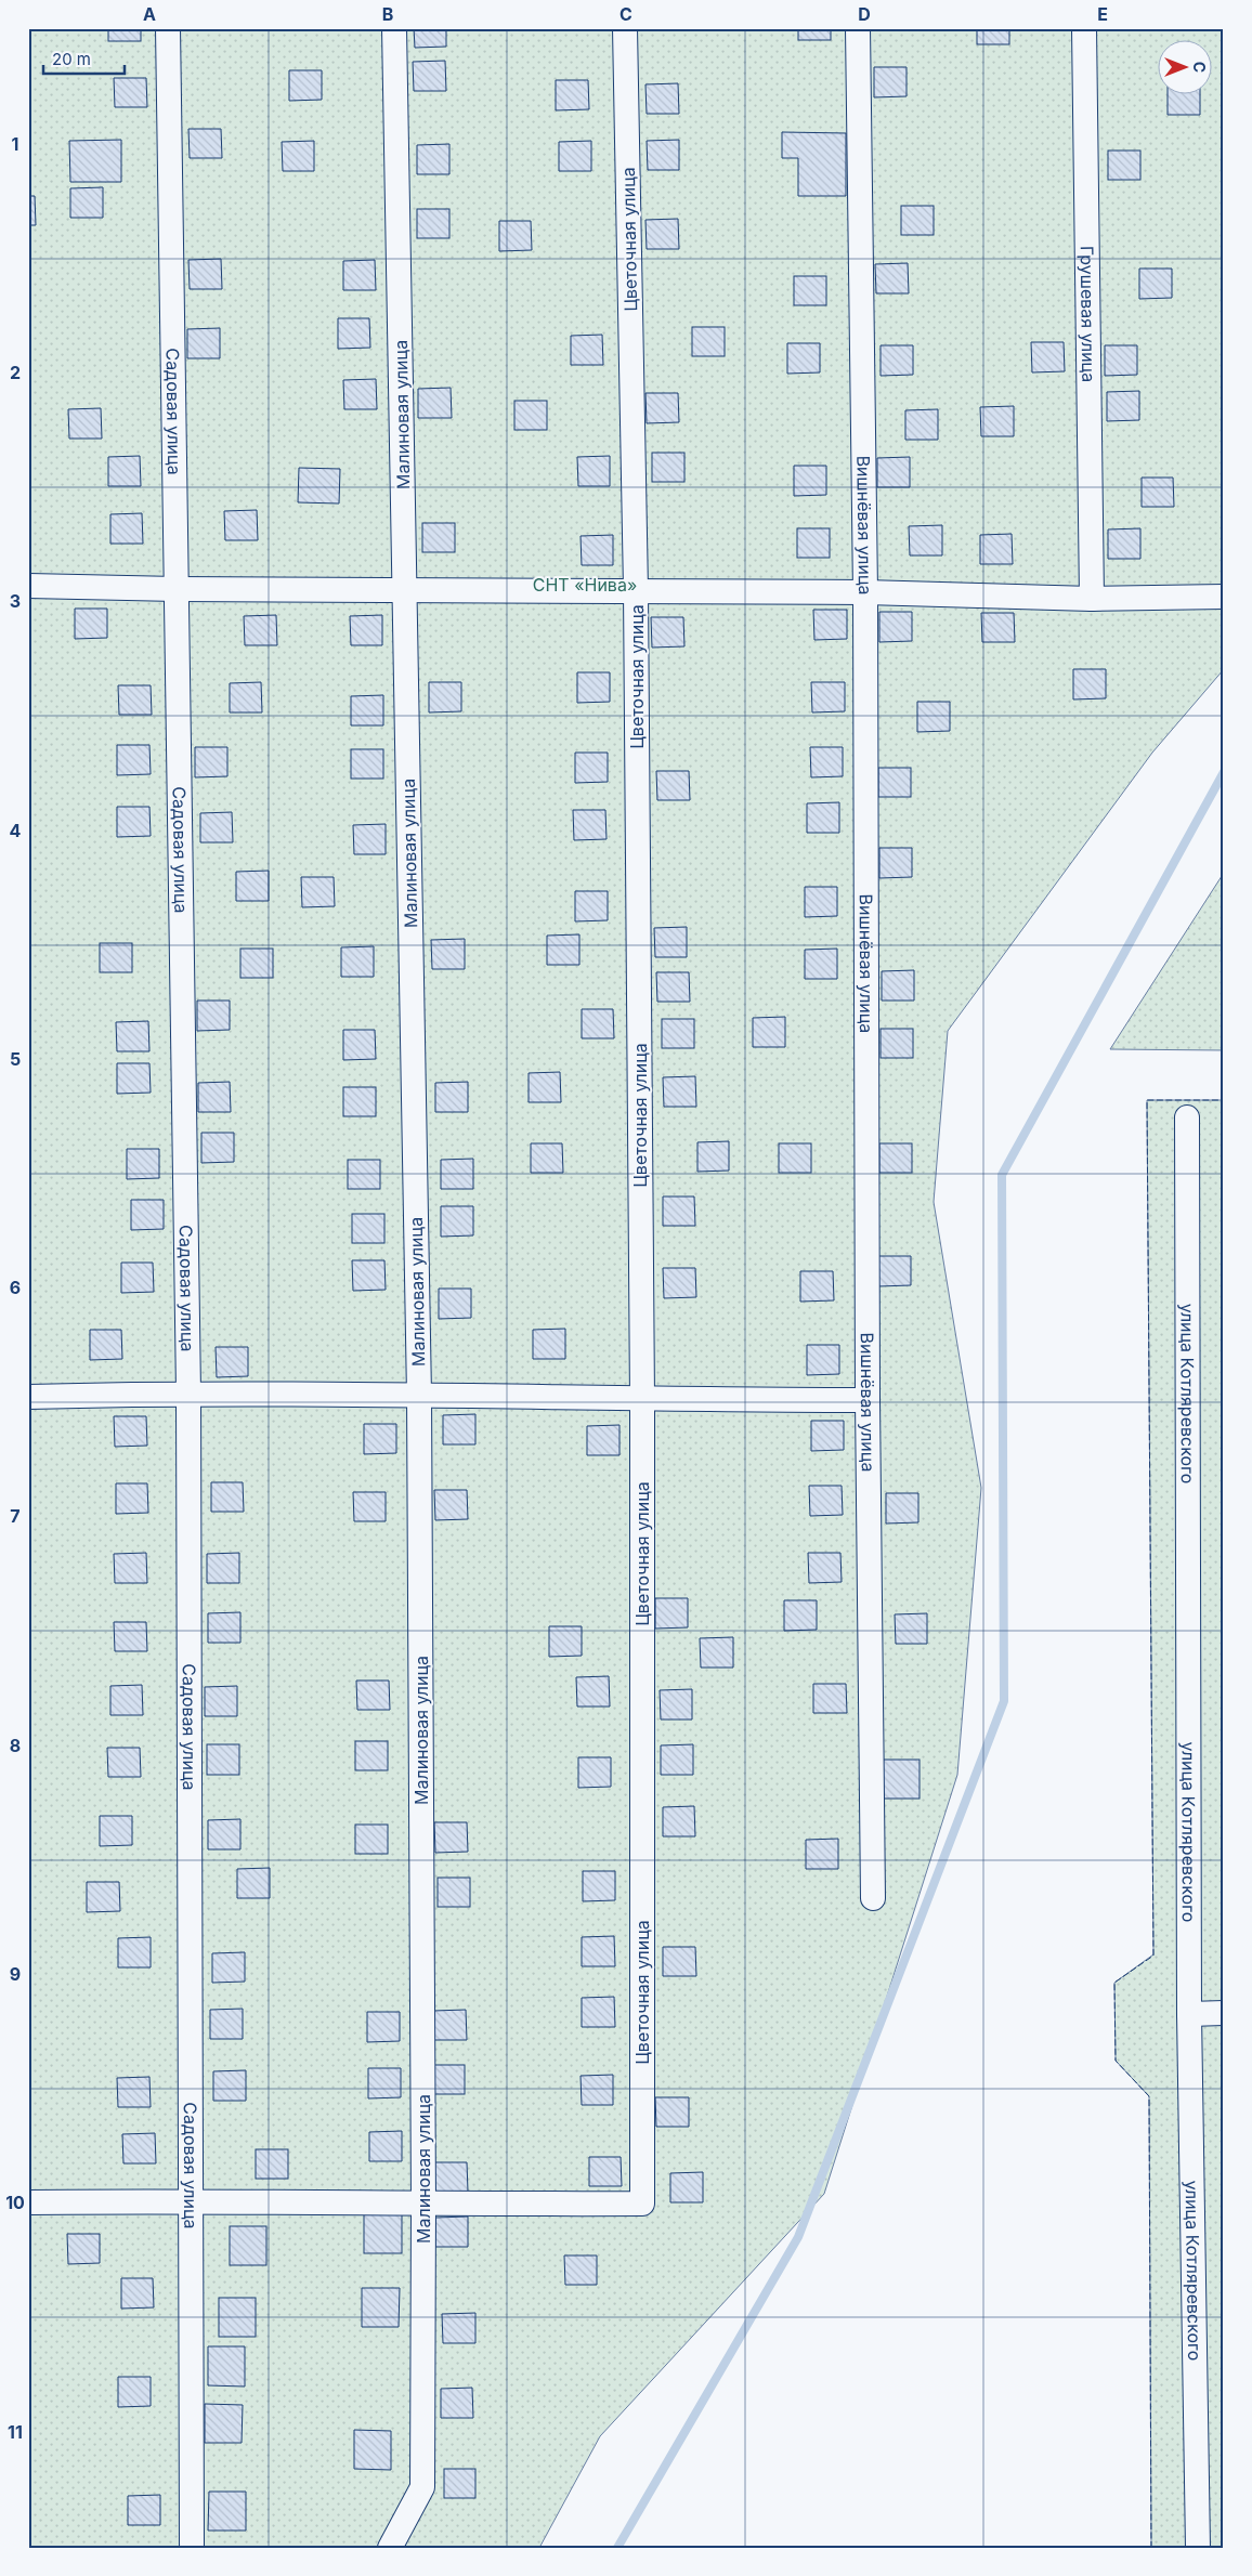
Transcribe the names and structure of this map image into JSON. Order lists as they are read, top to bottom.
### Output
{
  "streets": {
    "street": [
      "Цветочная улица",
      "Грушевая улица",
      "Садовая улица",
      "Малиновая улица",
      "Вишнёвая улица",
      "улица Котляревского"
    ]
  },
  "crossings": [
    ["Цветочная улица", "Малиновая улица"]
  ],
  "parks": ["СНТ «Нива»"],
  "scale_bar": "20 m",
  "north": "right",
  "grid": {
    "columns": [
      "A",
      "B",
      "C",
      "D",
      "E"
    ],
    "rows": [
      "1",
      "2",
      "3",
      "4",
      "5",
      "6",
      "7",
      "8",
      "9",
      "10",
      "11"
    ]
  }
}
